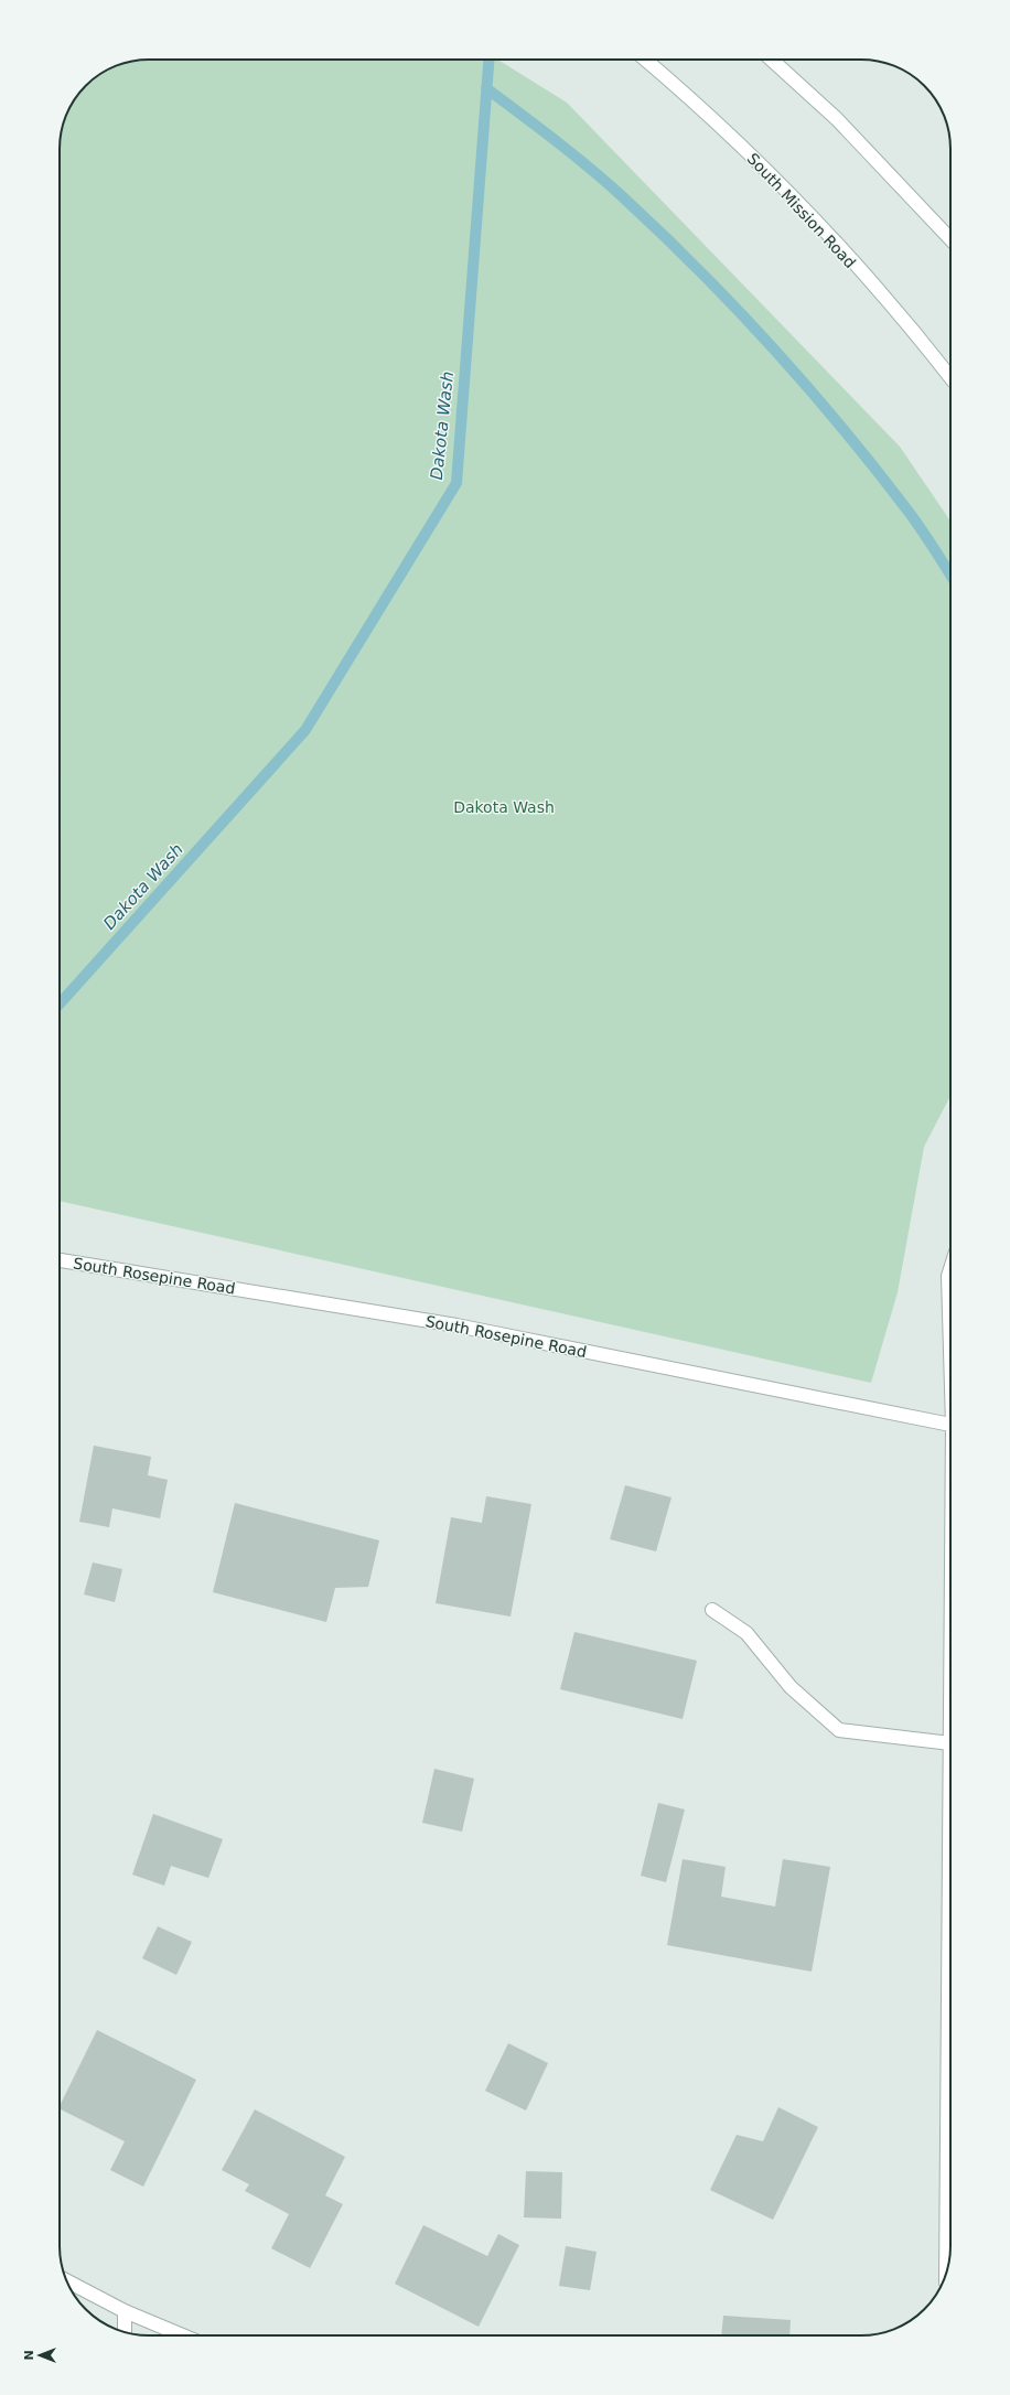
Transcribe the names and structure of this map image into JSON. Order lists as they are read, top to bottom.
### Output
{
  "streets": {
    "street": ["South Mission Road", "South Rosepine Road"]
  },
  "water": ["Dakota Wash"],
  "parks": ["Dakota Wash"],
  "north": "left"
}
